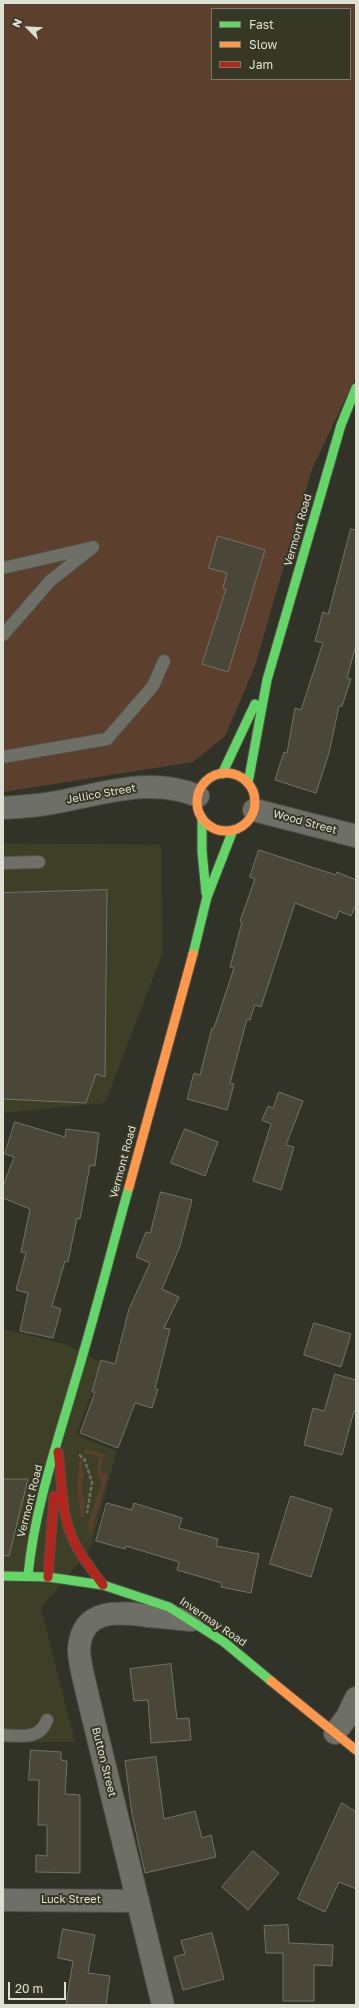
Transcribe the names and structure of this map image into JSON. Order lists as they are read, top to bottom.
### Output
{
  "streets": {
    "street": [
      "Vermont Road",
      "Jellico Street",
      "Wood Street",
      "Invermay Road",
      "Button Street",
      "Luck Street"
    ]
  },
  "crossings": [
    ["Vermont Road", "Jellico Street"],
    ["Vermont Road", "Wood Street"],
    ["Vermont Road", "Invermay Road"],
    ["Jellico Street", "Wood Street"],
    ["Invermay Road", "Button Street"],
    ["Button Street", "Luck Street"]
  ],
  "legend": ["Fast", "Slow", "Jam"],
  "scale_bar": "20 m",
  "north": "top left"
}
